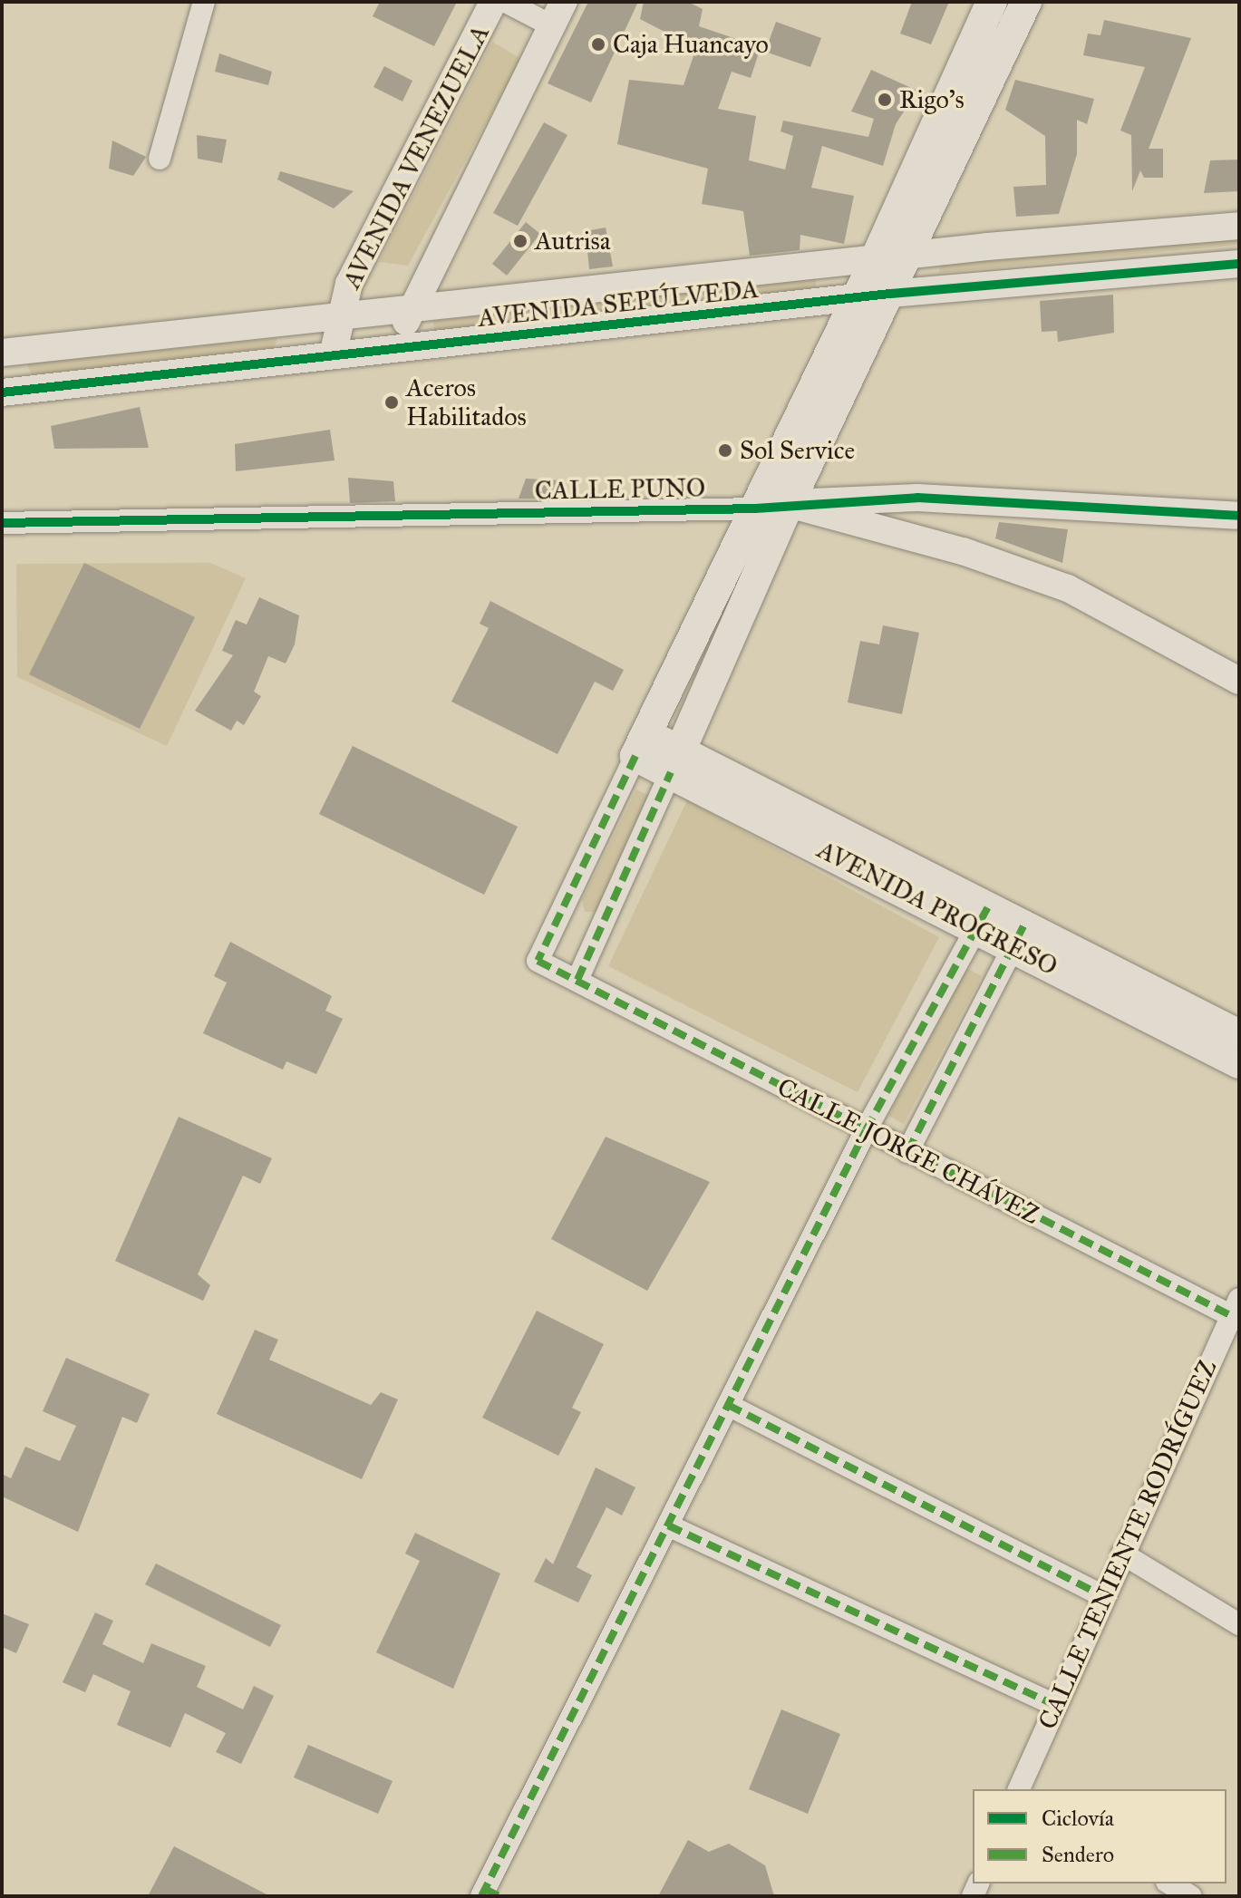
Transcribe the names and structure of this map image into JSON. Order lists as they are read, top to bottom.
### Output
{
  "streets": {
    "main road": ["AVENIDA PROGRESO"],
    "street": [
      "AVENIDA VENEZUELA",
      "AVENIDA SEPÚLVEDA",
      "CALLE PUNO",
      "CALLE JORGE CHÁVEZ",
      "CALLE TENIENTE RODRÍGUEZ"
    ]
  },
  "crossings": [
    ["AVENIDA VENEZUELA", "AVENIDA SEPÚLVEDA"],
    ["AVENIDA PROGRESO", "CALLE JORGE CHÁVEZ"],
    ["CALLE JORGE CHÁVEZ", "CALLE TENIENTE RODRÍGUEZ"]
  ],
  "places": [
    "Caja Huancayo",
    "Rigo's",
    "Autrisa",
    "Aceros Habilitados",
    "Sol Service"
  ],
  "legend": ["Ciclovía", "Sendero"]
}
